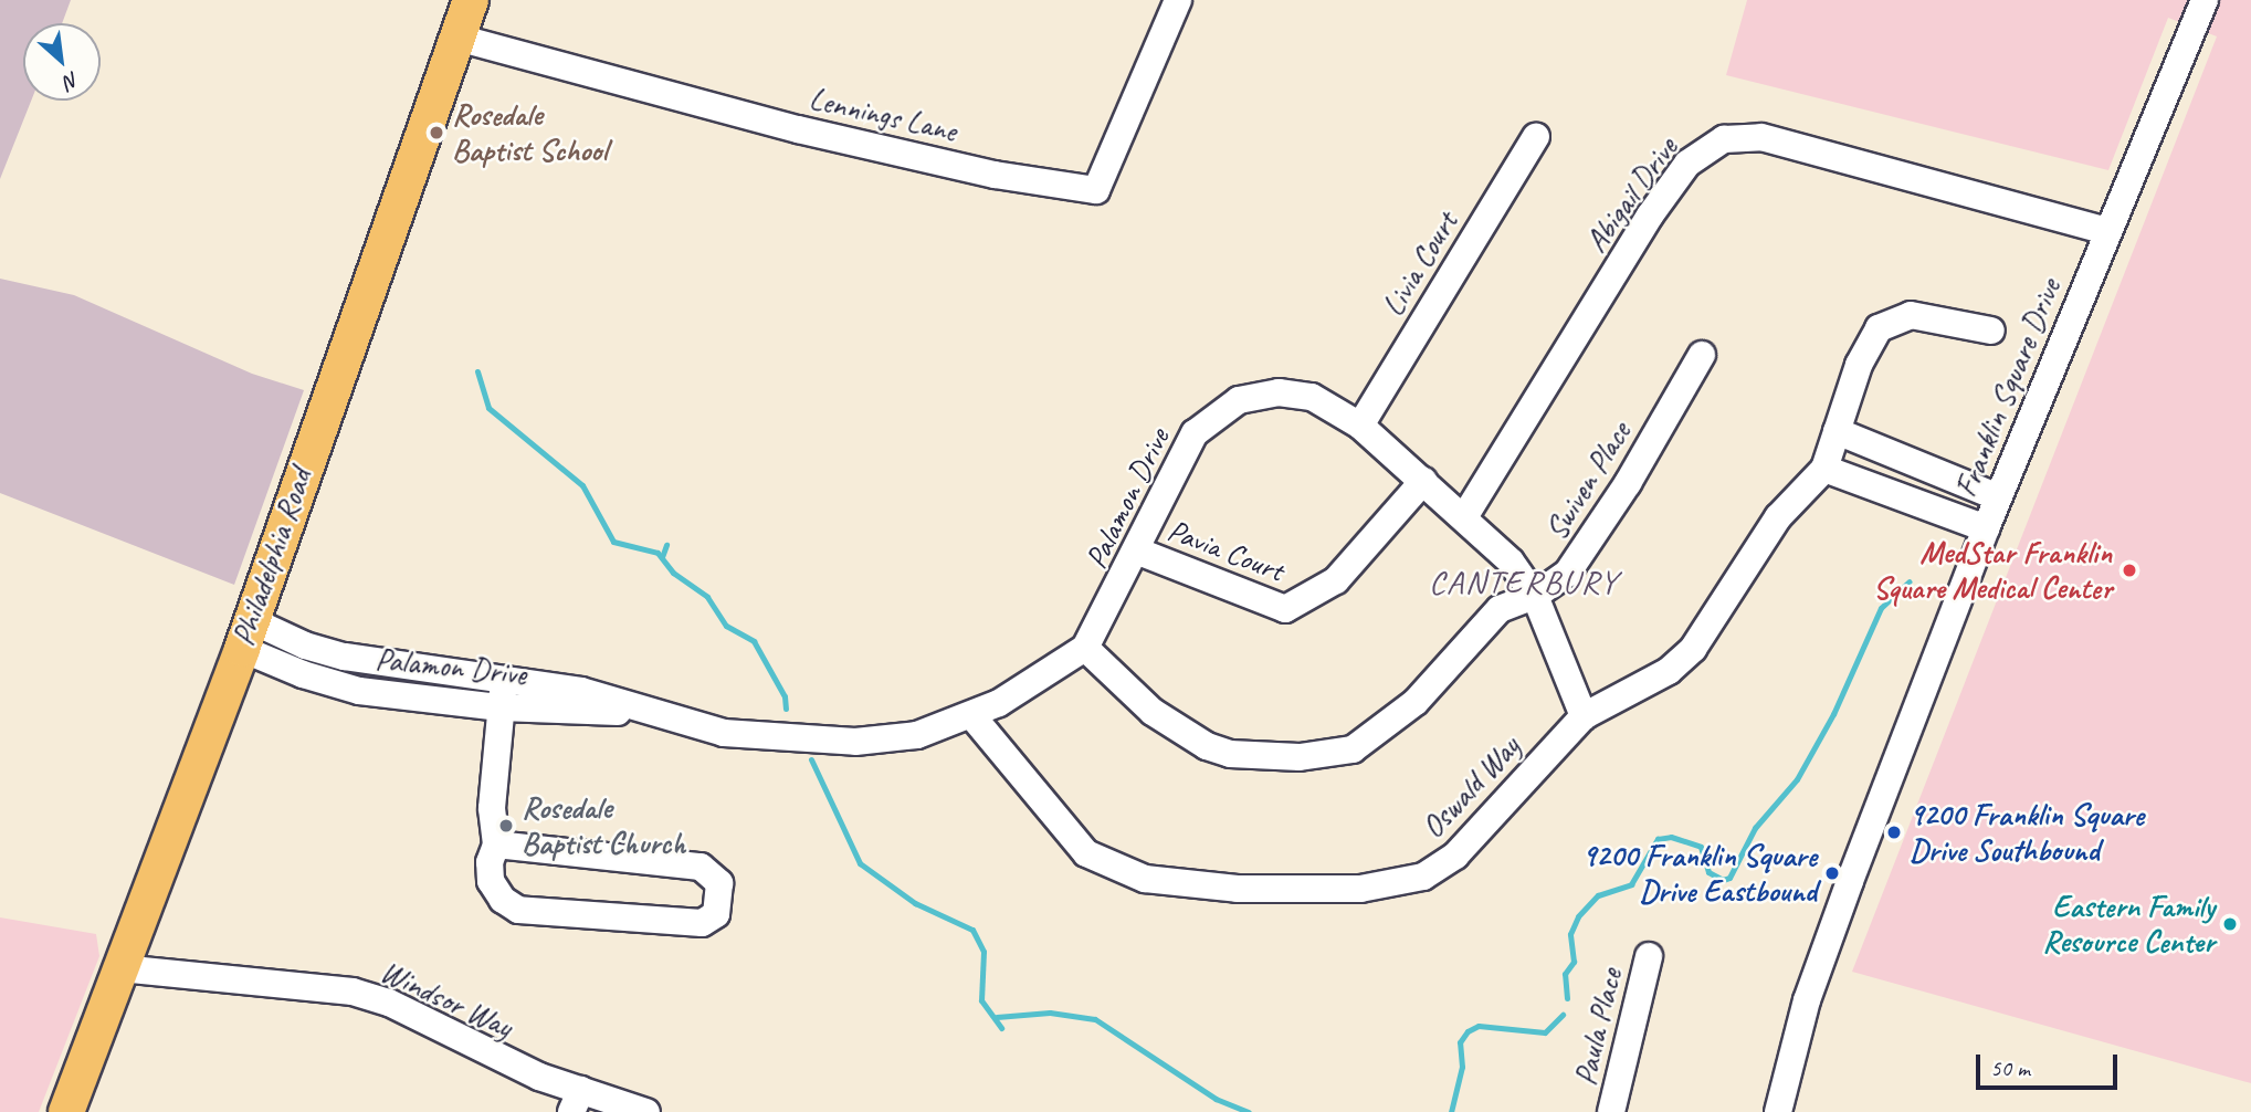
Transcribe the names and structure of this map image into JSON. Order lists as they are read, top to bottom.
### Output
{
  "streets": {
    "main road": ["Philadelphia Road"],
    "street": [
      "Lennings Lane",
      "Abigail Drive",
      "Livia Court",
      "Franklin Square Drive",
      "Swiven Place",
      "Palamon Drive",
      "Pavia Court",
      "Oswald Way",
      "Windsor Way",
      "Paula Place"
    ]
  },
  "crossings": [
    ["Lennings Lane", "Philadelphia Road"],
    ["Abigail Drive", "Franklin Square Drive"],
    ["Abigail Drive", "Palamon Drive"],
    ["Livia Court", "Palamon Drive"],
    ["Swiven Place", "Palamon Drive"],
    ["Palamon Drive", "Pavia Court"],
    ["Palamon Drive", "Philadelphia Road"],
    ["Palamon Drive", "Oswald Way"],
    ["Philadelphia Road", "Windsor Way"]
  ],
  "districts": ["CANTERBURY"],
  "places": [
    "Rosedale Baptist School",
    "MedStar Franklin Square Medical Center",
    "Rosedale Baptist Church",
    "9200 Franklin Square Drive Southbound",
    "9200 Franklin Square Drive Eastbound",
    "Eastern Family Resource Center"
  ],
  "scale_bar": "50 m",
  "north": "bottom right"
}
